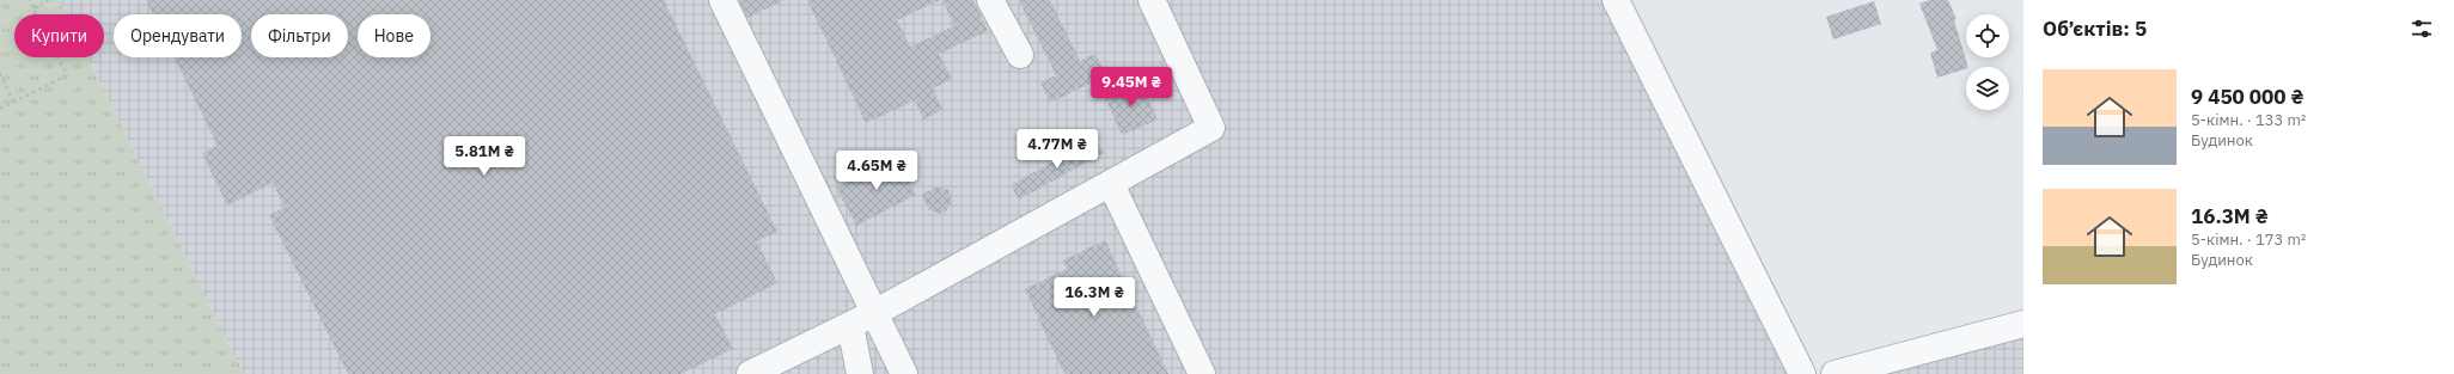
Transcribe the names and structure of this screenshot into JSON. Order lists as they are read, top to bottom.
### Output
{
  "page": {
    "heading": "Об’єктів: 5",
    "chip": [
      "Купити",
      "Орендувати",
      "Фільтри",
      "Нове"
    ],
    "list": [
      {
        "name": "9 450 000 ₴",
        "note": "5-кімн. · 133 m² · Будинок"
      },
      {
        "name": "16.3M ₴",
        "note": "5-кімн. · 173 m² · Будинок"
      }
    ],
    "price": [
      "9.45M ₴",
      "4.77M ₴",
      "5.81M ₴",
      "4.65M ₴",
      "16.3M ₴"
    ]
  }
}
